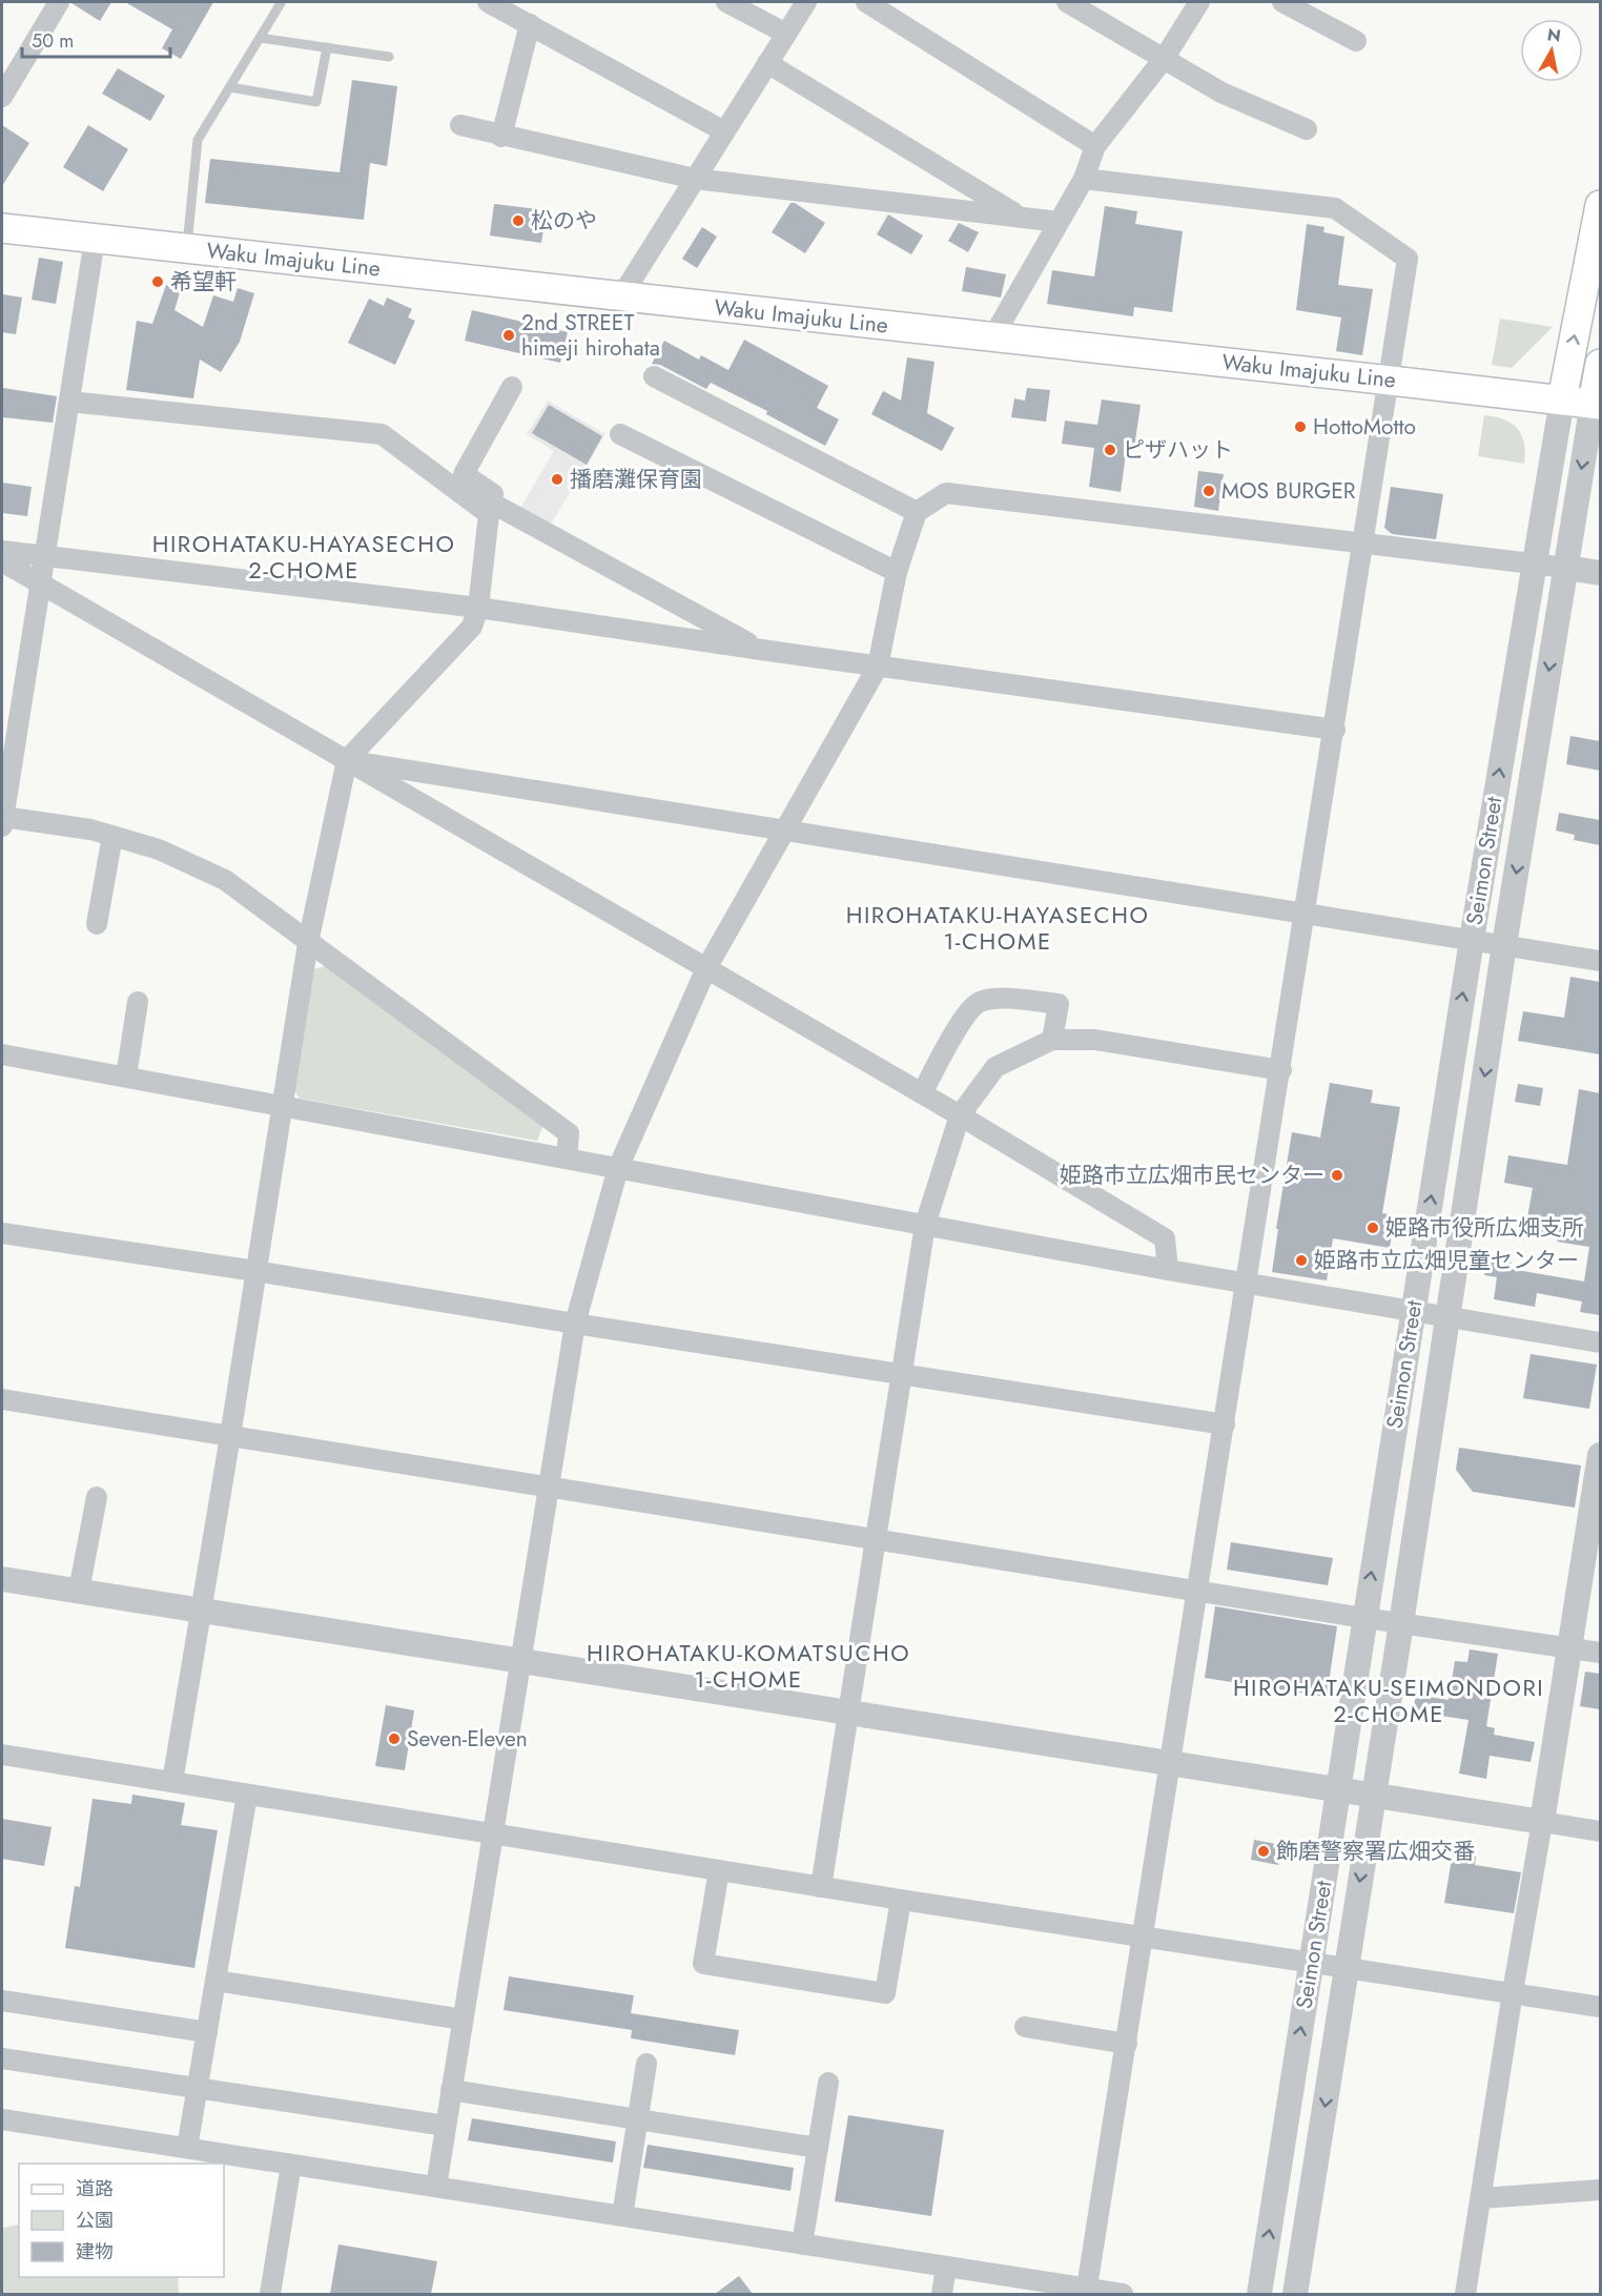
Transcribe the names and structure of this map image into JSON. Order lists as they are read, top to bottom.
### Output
{
  "streets": {
    "main road": ["Waku Imajuku Line"],
    "street": ["Seimon Street"]
  },
  "crossings": [
    ["Waku Imajuku Line", "Seimon Street"]
  ],
  "districts": [
    "HIROHATAKU-HAYASECHO 2-CHOME",
    "HIROHATAKU-HAYASECHO 1-CHOME",
    "HIROHATAKU-KOMATSUCHO 1-CHOME",
    "HIROHATAKU-SEIMONDORI 2-CHOME"
  ],
  "places": [
    "松のや",
    "希望軒",
    "2nd STREET himeji hirohata",
    "HottoMotto",
    "ピザハット",
    "播磨灘保育園",
    "MOS BURGER",
    "姫路市立広畑市民センター",
    "姫路市役所広畑支所",
    "姫路市立広畑児童センター",
    "Seven-Eleven",
    "飾磨警察署広畑交番"
  ],
  "legend": ["道路", "公園", "建物"],
  "scale_bar": "50 m",
  "north": "top"
}
